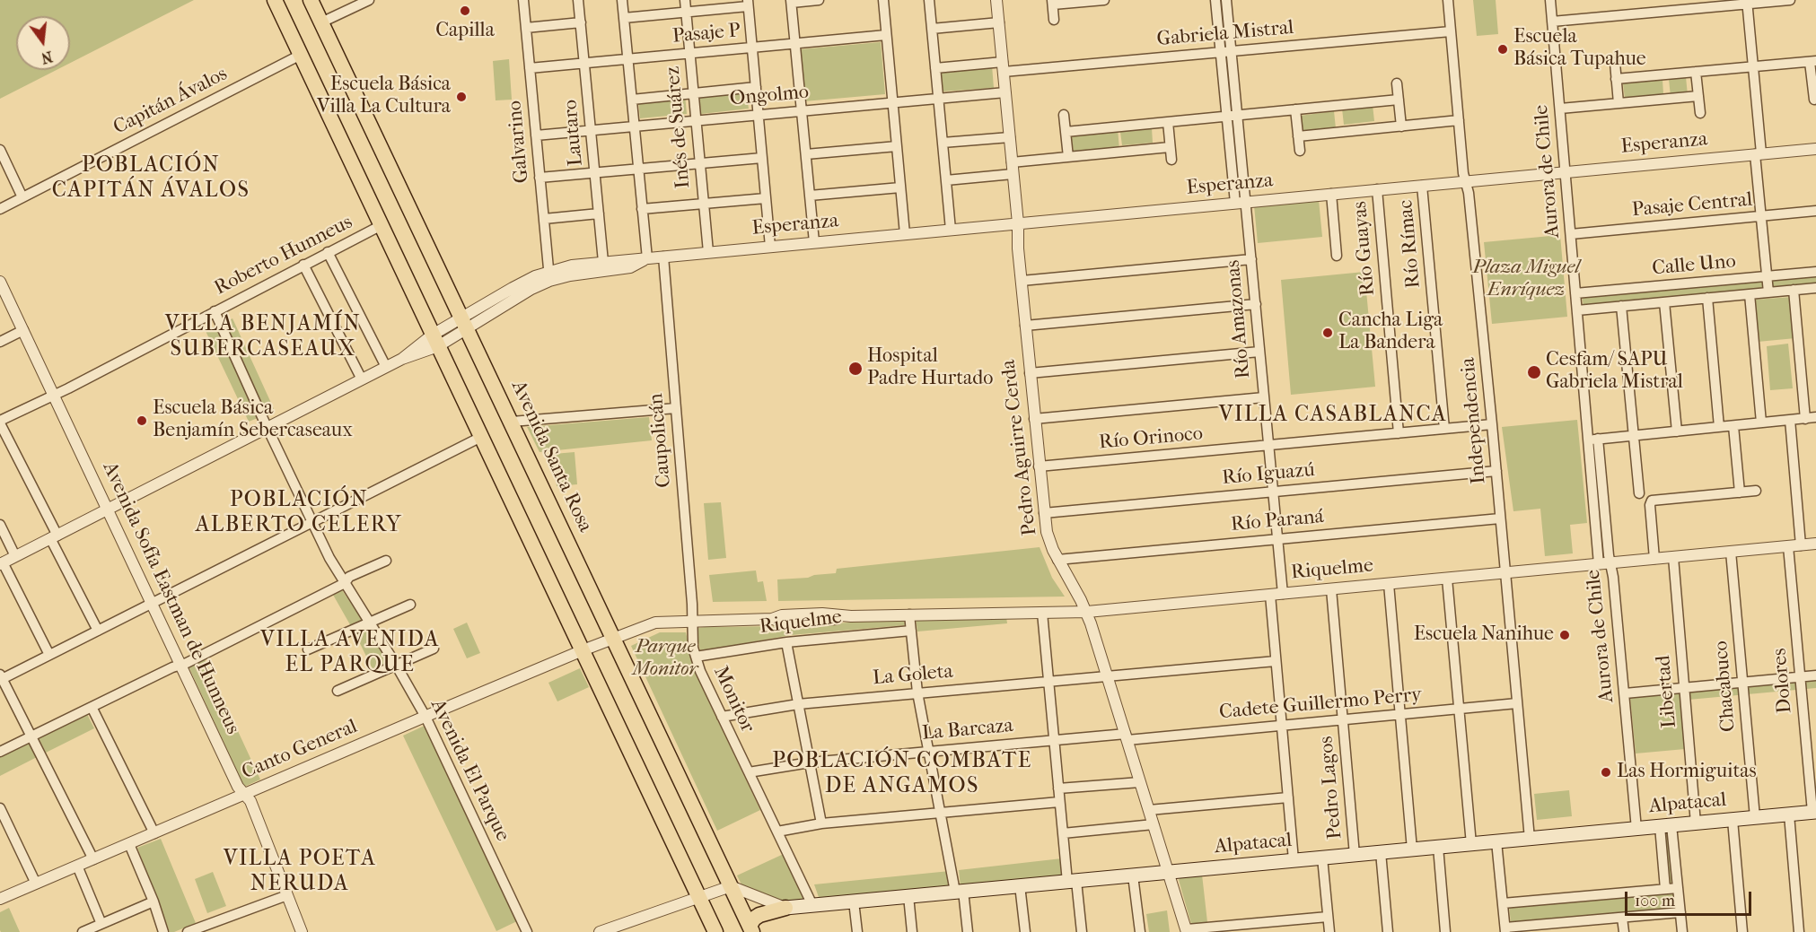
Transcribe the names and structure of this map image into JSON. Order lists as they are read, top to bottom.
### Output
{
  "streets": {
    "main road": ["Avenida Santa Rosa", "Alpatacal"],
    "street": [
      "Pasaje P",
      "Gabriela Mistral",
      "Ongolmo",
      "Capitán Ávalos",
      "Inés de Suárez",
      "Lautaro",
      "Galvarino",
      "Esperanza",
      "Aurora de Chile",
      "Pasaje Central",
      "Río Rímac",
      "Río Guayas",
      "Roberto Hunneus",
      "Calle Uno",
      "Río Amazonas",
      "Independencia",
      "Río Orinoco",
      "Caupolicán",
      "Pedro Aguirre Cerda",
      "Río Iguazú",
      "Río Paraná",
      "Riquelme",
      "Avenida Sofía Eastman de Hunneus",
      "La Goleta",
      "Dolores",
      "Chacabuco",
      "Libertad",
      "Monitor",
      "Cadete Guillermo Perry",
      "La Barcaza",
      "Canto General",
      "Avenida El Parque",
      "Pedro Lagos"
    ]
  },
  "crossings": [
    ["Pasaje P", "Inés de Suárez"],
    ["Pasaje P", "Lautaro"],
    ["Pasaje P", "Galvarino"],
    ["Gabriela Mistral", "Independencia"],
    ["Gabriela Mistral", "Pedro Aguirre Cerda"],
    ["Ongolmo", "Inés de Suárez"],
    ["Ongolmo", "Lautaro"],
    ["Ongolmo", "Galvarino"],
    ["Ongolmo", "Pedro Aguirre Cerda"],
    ["Inés de Suárez", "Esperanza"],
    ["Lautaro", "Esperanza"],
    ["Galvarino", "Esperanza"],
    ["Esperanza", "Aurora de Chile"],
    ["Esperanza", "Río Rímac"],
    ["Esperanza", "Río Guayas"],
    ["Esperanza", "Río Amazonas"],
    ["Esperanza", "Independencia"],
    ["Esperanza", "Caupolicán"],
    ["Esperanza", "Pedro Aguirre Cerda"],
    ["Esperanza", "Avenida Santa Rosa"],
    ["Esperanza", "Avenida Sofía Eastman de Hunneus"],
    ["Esperanza", "Avenida El Parque"],
    ["Aurora de Chile", "Pasaje Central"],
    ["Aurora de Chile", "Calle Uno"],
    ["Aurora de Chile", "Riquelme"],
    ["Aurora de Chile", "Alpatacal"],
    ["Río Rímac", "Río Orinoco"],
    ["Río Guayas", "Río Orinoco"],
    ["Roberto Hunneus", "Avenida Sofía Eastman de Hunneus"],
    ["Roberto Hunneus", "Avenida El Parque"],
    ["Río Amazonas", "Río Orinoco"],
    ["Río Amazonas", "Río Iguazú"],
    ["Río Amazonas", "Río Paraná"],
    ["Río Amazonas", "Riquelme"],
    ["Independencia", "Río Orinoco"],
    ["Independencia", "Río Iguazú"],
    ["Independencia", "Río Paraná"],
    ["Independencia", "Riquelme"],
    ["Independencia", "Cadete Guillermo Perry"],
    ["Independencia", "Alpatacal"],
    ["Río Orinoco", "Pedro Aguirre Cerda"],
    ["Caupolicán", "Riquelme"],
    ["Caupolicán", "Monitor"],
    ["Pedro Aguirre Cerda", "Río Iguazú"],
    ["Pedro Aguirre Cerda", "Río Paraná"],
    ["Pedro Aguirre Cerda", "Riquelme"],
    ["Pedro Aguirre Cerda", "La Goleta"],
    ["Pedro Aguirre Cerda", "Cadete Guillermo Perry"],
    ["Pedro Aguirre Cerda", "La Barcaza"],
    ["Pedro Aguirre Cerda", "Alpatacal"],
    ["Avenida Santa Rosa", "Riquelme"],
    ["Avenida Santa Rosa", "Canto General"],
    ["Avenida Santa Rosa", "Alpatacal"],
    ["Riquelme", "Dolores"],
    ["Riquelme", "Chacabuco"],
    ["Riquelme", "Libertad"],
    ["Riquelme", "Monitor"],
    ["Riquelme", "Canto General"],
    ["Riquelme", "Pedro Lagos"],
    ["Avenida Sofía Eastman de Hunneus", "Canto General"],
    ["La Goleta", "Monitor"],
    ["Dolores", "Alpatacal"],
    ["Chacabuco", "Alpatacal"],
    ["Libertad", "Alpatacal"],
    ["Monitor", "La Barcaza"],
    ["Monitor", "Alpatacal"],
    ["Cadete Guillermo Perry", "La Barcaza"],
    ["Cadete Guillermo Perry", "Pedro Lagos"],
    ["Canto General", "Avenida El Parque"],
    ["Pedro Lagos", "Alpatacal"]
  ],
  "districts": [
    "POBLACIÓN CAPITÁN ÁVALOS",
    "VILLA BENJAMÍN SUBERCASEAUX",
    "VILLA CASABLANCA",
    "POBLACIÓN ALBERTO CELERY",
    "VILLA AVENIDA EL PARQUE",
    "POBLACIÓN COMBATE DE ANGAMOS",
    "VILLA POETA NERUDA"
  ],
  "parks": ["Plaza Miguel Enríquez", "Parque Monitor"],
  "places": [
    "Capilla",
    "Escuela Básica Tupahue",
    "Escuela Básica Villa La Cultura",
    "Cancha Liga La Bandera",
    "Hospital Padre Hurtado",
    "Cesfam/ SAPU Gabriela Mistral",
    "Escuela Básica Benjamín Sebercaseaux",
    "Escuela Nanihue",
    "Las Hormiguitas"
  ],
  "scale_bar": "100 m",
  "north": "bottom"
}
